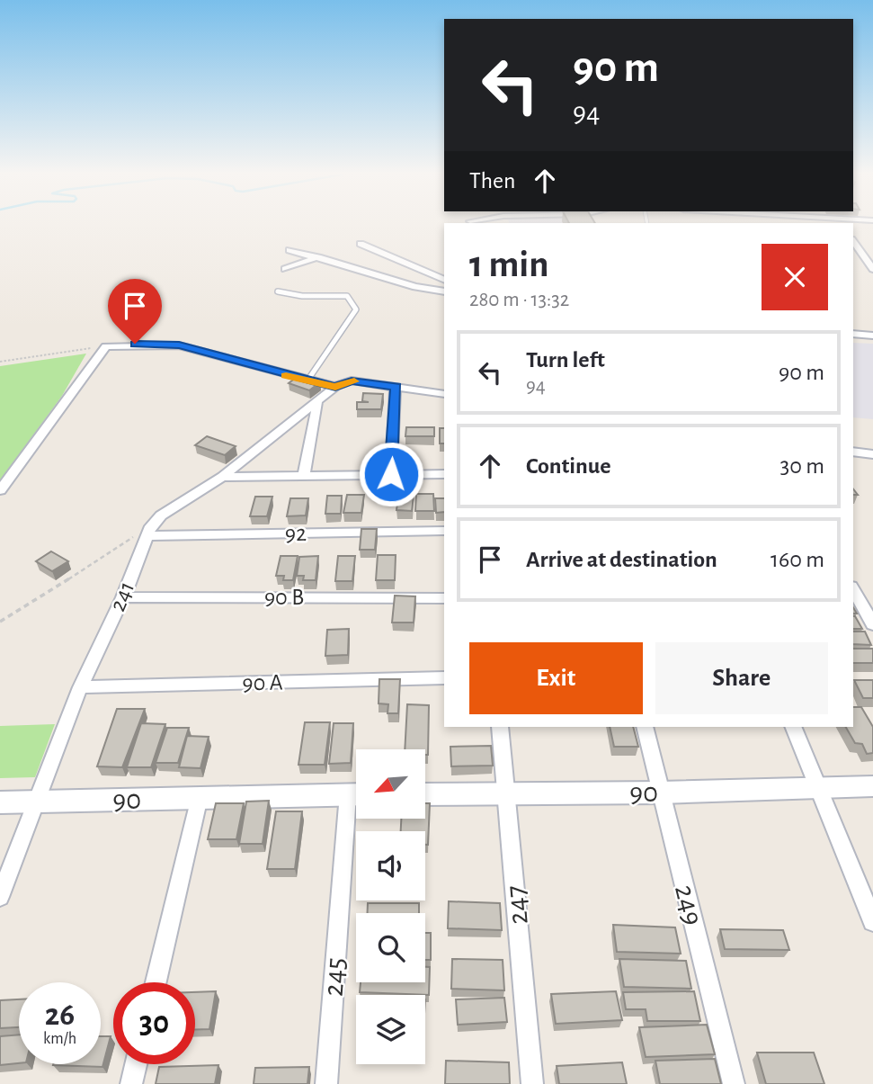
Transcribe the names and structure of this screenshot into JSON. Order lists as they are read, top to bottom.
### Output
{
  "streets": {
    "street": [
      "92",
      "241",
      "90 B",
      "90 A",
      "90",
      "247",
      "249",
      "245"
    ]
  },
  "crossings": [
    ["92", "241"],
    ["241", "90 B"],
    ["241", "90 A"],
    ["241", "90"],
    ["90", "247"],
    ["90", "249"]
  ],
  "north": "bottom left",
  "page": {
    "turn": ["90 m", "94"],
    "then": "Then",
    "heading": ["1 min", "280 m · 13:32"],
    "list": [
      {
        "name": "Turn left",
        "note": "94",
        "value": "90 m"
      },
      {
        "name": "Continue",
        "value": "30 m"
      },
      {
        "name": "Arrive at destination",
        "value": "160 m"
      }
    ],
    "buttons": ["Exit", "Share"],
    "speed": "26 km/h",
    "limit": "30"
  }
}
